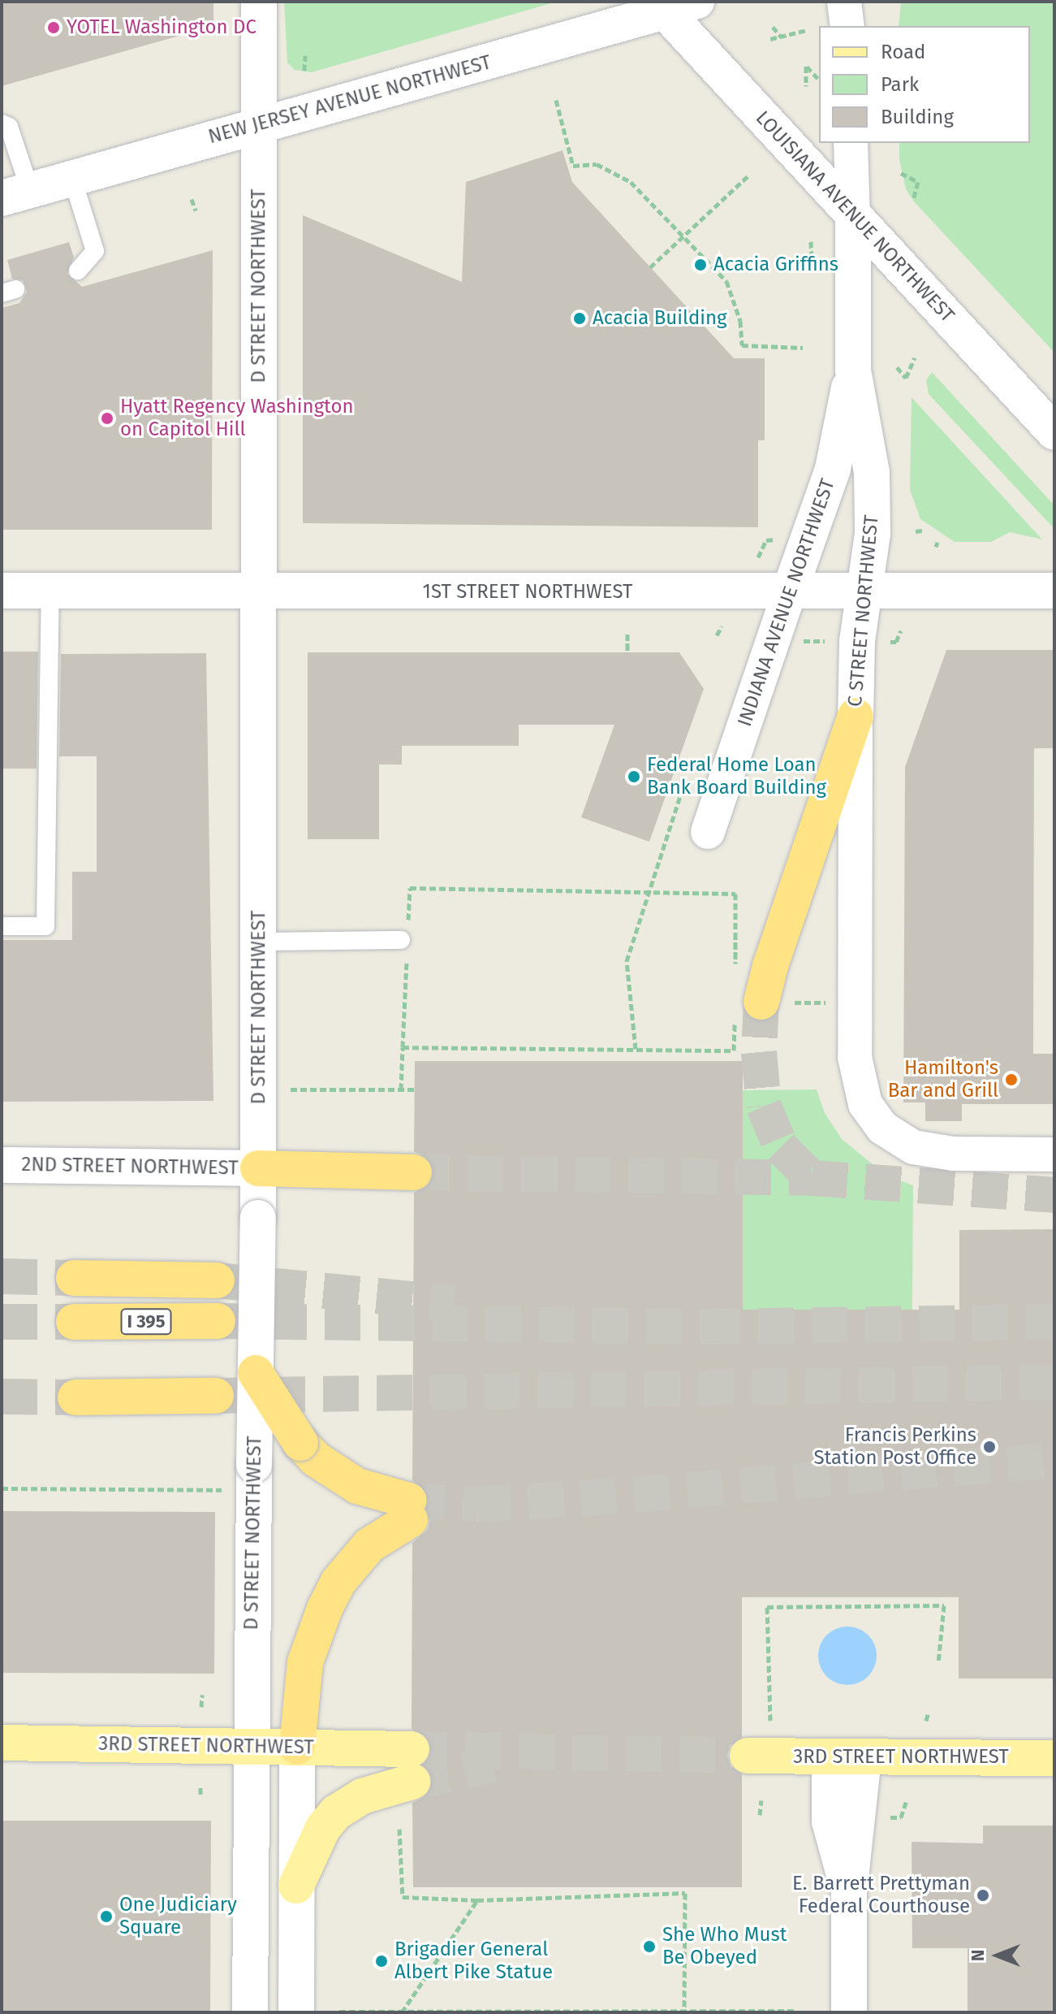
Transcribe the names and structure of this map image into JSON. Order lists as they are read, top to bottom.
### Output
{
  "streets": {
    "highway": ["I 395"],
    "main road": ["3RD STREET NORTHWEST"],
    "street": [
      "NEW JERSEY AVENUE NORTHWEST",
      "LOUISIANA AVENUE NORTHWEST",
      "D STREET NORTHWEST",
      "1ST STREET NORTHWEST",
      "INDIANA AVENUE NORTHWEST",
      "C STREET NORTHWEST",
      "2ND STREET NORTHWEST"
    ]
  },
  "crossings": [
    ["NEW JERSEY AVENUE NORTHWEST", "LOUISIANA AVENUE NORTHWEST"],
    ["NEW JERSEY AVENUE NORTHWEST", "D STREET NORTHWEST"],
    ["LOUISIANA AVENUE NORTHWEST", "C STREET NORTHWEST"],
    ["D STREET NORTHWEST", "1ST STREET NORTHWEST"],
    ["D STREET NORTHWEST", "2ND STREET NORTHWEST"],
    ["D STREET NORTHWEST", "3RD STREET NORTHWEST"],
    ["1ST STREET NORTHWEST", "INDIANA AVENUE NORTHWEST"],
    ["1ST STREET NORTHWEST", "C STREET NORTHWEST"],
    ["INDIANA AVENUE NORTHWEST", "C STREET NORTHWEST"]
  ],
  "places": [
    "YOTEL Washington DC",
    "Acacia Griffins",
    "Acacia Building",
    "Hyatt Regency Washington on Capitol Hill",
    "Federal Home Loan Bank Board Building",
    "Hamilton's Bar and Grill",
    "Francis Perkins Station Post Office",
    "E. Barrett Prettyman Federal Courthouse",
    "One Judiciary Square",
    "She Who Must Be Obeyed",
    "Brigadier General Albert Pike Statue"
  ],
  "legend": ["Road", "Park", "Building"],
  "north": "left"
}
